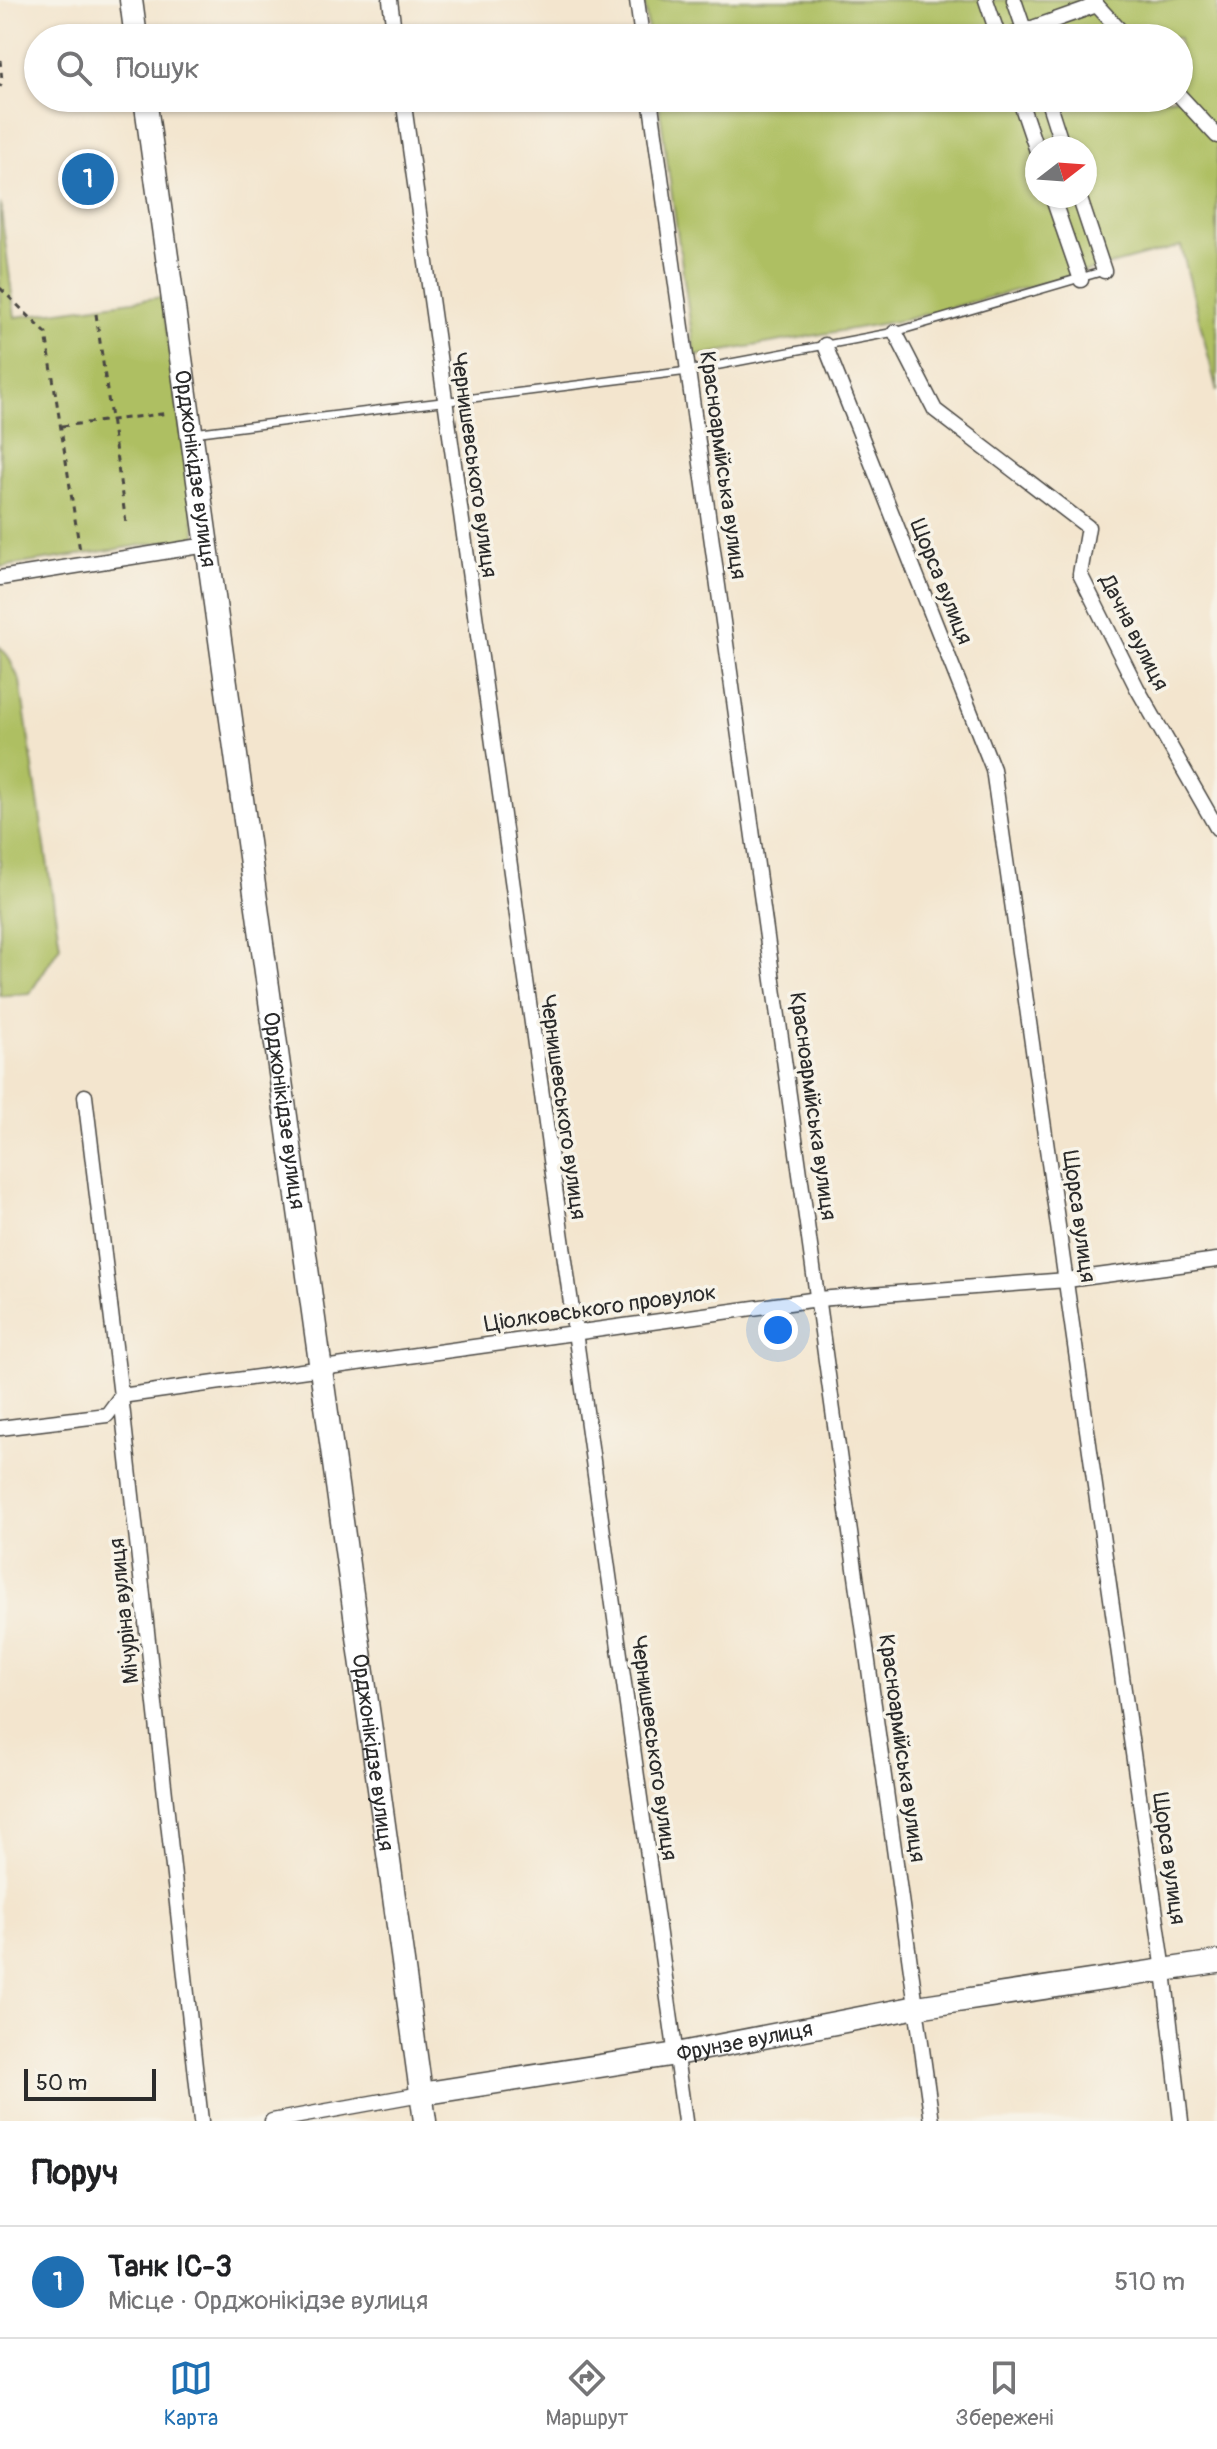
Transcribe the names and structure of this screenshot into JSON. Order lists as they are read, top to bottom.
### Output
{
  "streets": {
    "main road": ["Орджонікідзе вулиця", "Фрунзе вулиця"],
    "street": [
      "Чернишевського вулиця",
      "Красноармійська вулиця",
      "Щорса вулиця",
      "Дачна вулиця",
      "Ціолковського провулок",
      "Мічуріна вулиця"
    ]
  },
  "crossings": [
    ["Чернишевського вулиця", "Ціолковського провулок"],
    ["Чернишевського вулиця", "Фрунзе вулиця"],
    ["Красноармійська вулиця", "Ціолковського провулок"],
    ["Красноармійська вулиця", "Фрунзе вулиця"],
    ["Орджонікідзе вулиця", "Ціолковського провулок"],
    ["Орджонікідзе вулиця", "Фрунзе вулиця"],
    ["Щорса вулиця", "Ціолковського провулок"],
    ["Щорса вулиця", "Фрунзе вулиця"],
    ["Ціолковського провулок", "Мічуріна вулиця"]
  ],
  "scale_bar": "50 m",
  "north": "right",
  "page": {
    "search": "Пошук",
    "pins": "1",
    "scale": "50 m",
    "heading": "Поруч",
    "list": [
      {
        "mark": "1",
        "name": "Танк ІС-3",
        "note": "Місце · Орджонікідзе вулиця",
        "value": "510 m"
      }
    ],
    "nav": ["Карта", "Маршрут", "Збережені"]
  }
}
